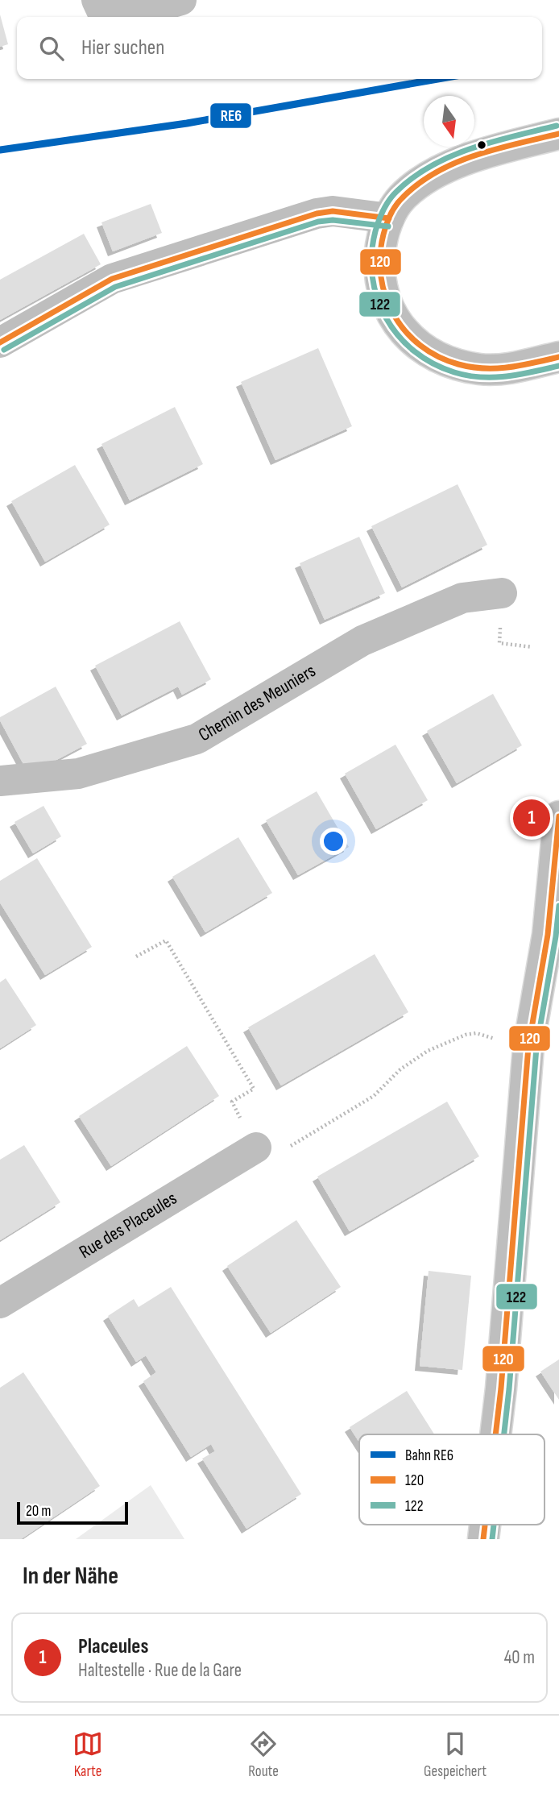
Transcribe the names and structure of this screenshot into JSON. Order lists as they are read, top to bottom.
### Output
{
  "streets": {
    "street": ["Chemin des Meuniers", "Rue des Placeules"]
  },
  "lines": ["rail line RE6", "transit line 122", "transit line 120"],
  "legend": ["Bahn RE6", "120", "122"],
  "scale_bar": "20 m",
  "north": "bottom",
  "page": {
    "search": "Hier suchen",
    "pins": "1",
    "scale": "20 m",
    "heading": "In der Nähe",
    "list": [
      {
        "mark": "1",
        "name": "Placeules",
        "note": "Haltestelle · Rue de la Gare",
        "value": "40 m"
      }
    ],
    "nav": ["Karte", "Route", "Gespeichert"]
  }
}
